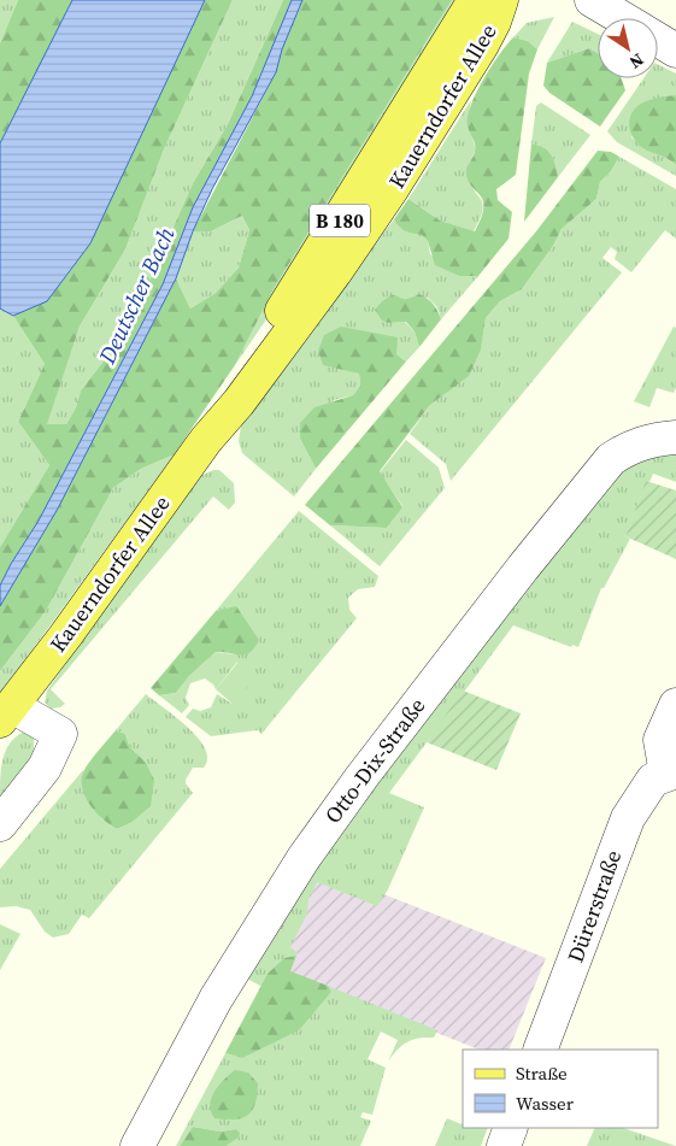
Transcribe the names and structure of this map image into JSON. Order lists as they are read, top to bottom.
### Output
{
  "streets": {
    "main road": ["Kauerndorfer Allee", "B 180"],
    "street": ["Otto-Dix-Straße", "Dürerstraße"]
  },
  "water": ["Deutscher Bach"],
  "legend": ["Straße", "Wasser"],
  "north": "bottom right"
}
